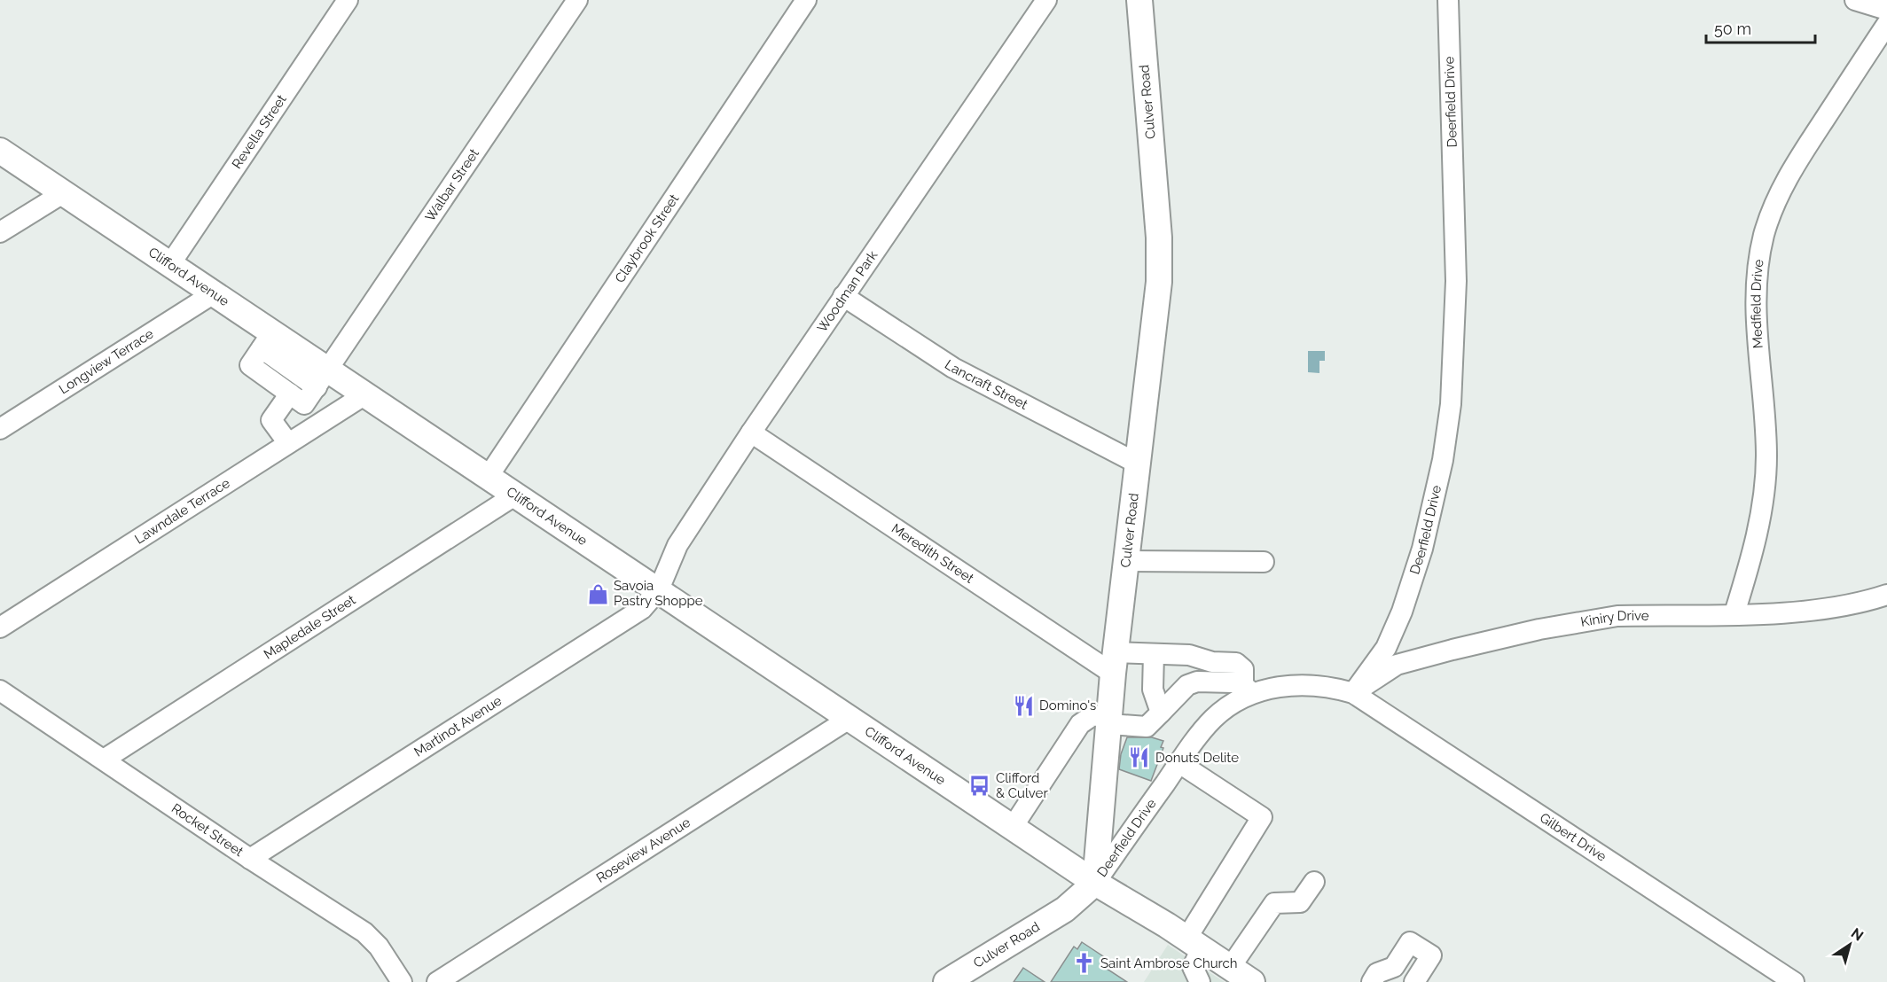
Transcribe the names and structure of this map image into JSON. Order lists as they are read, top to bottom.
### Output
{
  "streets": {
    "main road": ["Culver Road", "Clifford Avenue"],
    "street": [
      "Deerfield Drive",
      "Revella Street",
      "Walbar Street",
      "Claybrook Street",
      "Woodman Park",
      "Medfield Drive",
      "Longview Terrace",
      "Lancraft Street",
      "Lawndale Terrace",
      "Meredith Street",
      "Kiniry Drive",
      "Mapledale Street",
      "Martinot Avenue",
      "Rocket Street",
      "Gilbert Drive",
      "Roseview Avenue"
    ]
  },
  "crossings": [
    ["Culver Road", "Deerfield Drive"],
    ["Culver Road", "Clifford Avenue"],
    ["Culver Road", "Lancraft Street"],
    ["Culver Road", "Meredith Street"],
    ["Deerfield Drive", "Clifford Avenue"],
    ["Deerfield Drive", "Kiniry Drive"],
    ["Deerfield Drive", "Gilbert Drive"],
    ["Revella Street", "Clifford Avenue"],
    ["Walbar Street", "Clifford Avenue"],
    ["Claybrook Street", "Clifford Avenue"],
    ["Clifford Avenue", "Woodman Park"],
    ["Clifford Avenue", "Longview Terrace"],
    ["Clifford Avenue", "Lawndale Terrace"],
    ["Clifford Avenue", "Mapledale Street"],
    ["Clifford Avenue", "Martinot Avenue"],
    ["Clifford Avenue", "Roseview Avenue"],
    ["Woodman Park", "Lancraft Street"],
    ["Woodman Park", "Meredith Street"],
    ["Woodman Park", "Martinot Avenue"],
    ["Medfield Drive", "Kiniry Drive"],
    ["Kiniry Drive", "Gilbert Drive"],
    ["Mapledale Street", "Rocket Street"],
    ["Martinot Avenue", "Rocket Street"]
  ],
  "places": {
    "shop": ["Savoia Pastry Shoppe"],
    "restaurant": ["Domino's", "Donuts Delite"],
    "bus stop": ["Clifford & Culver"],
    "church": ["Saint Ambrose Church"]
  },
  "scale_bar": "50 m",
  "north": "top right"
}
